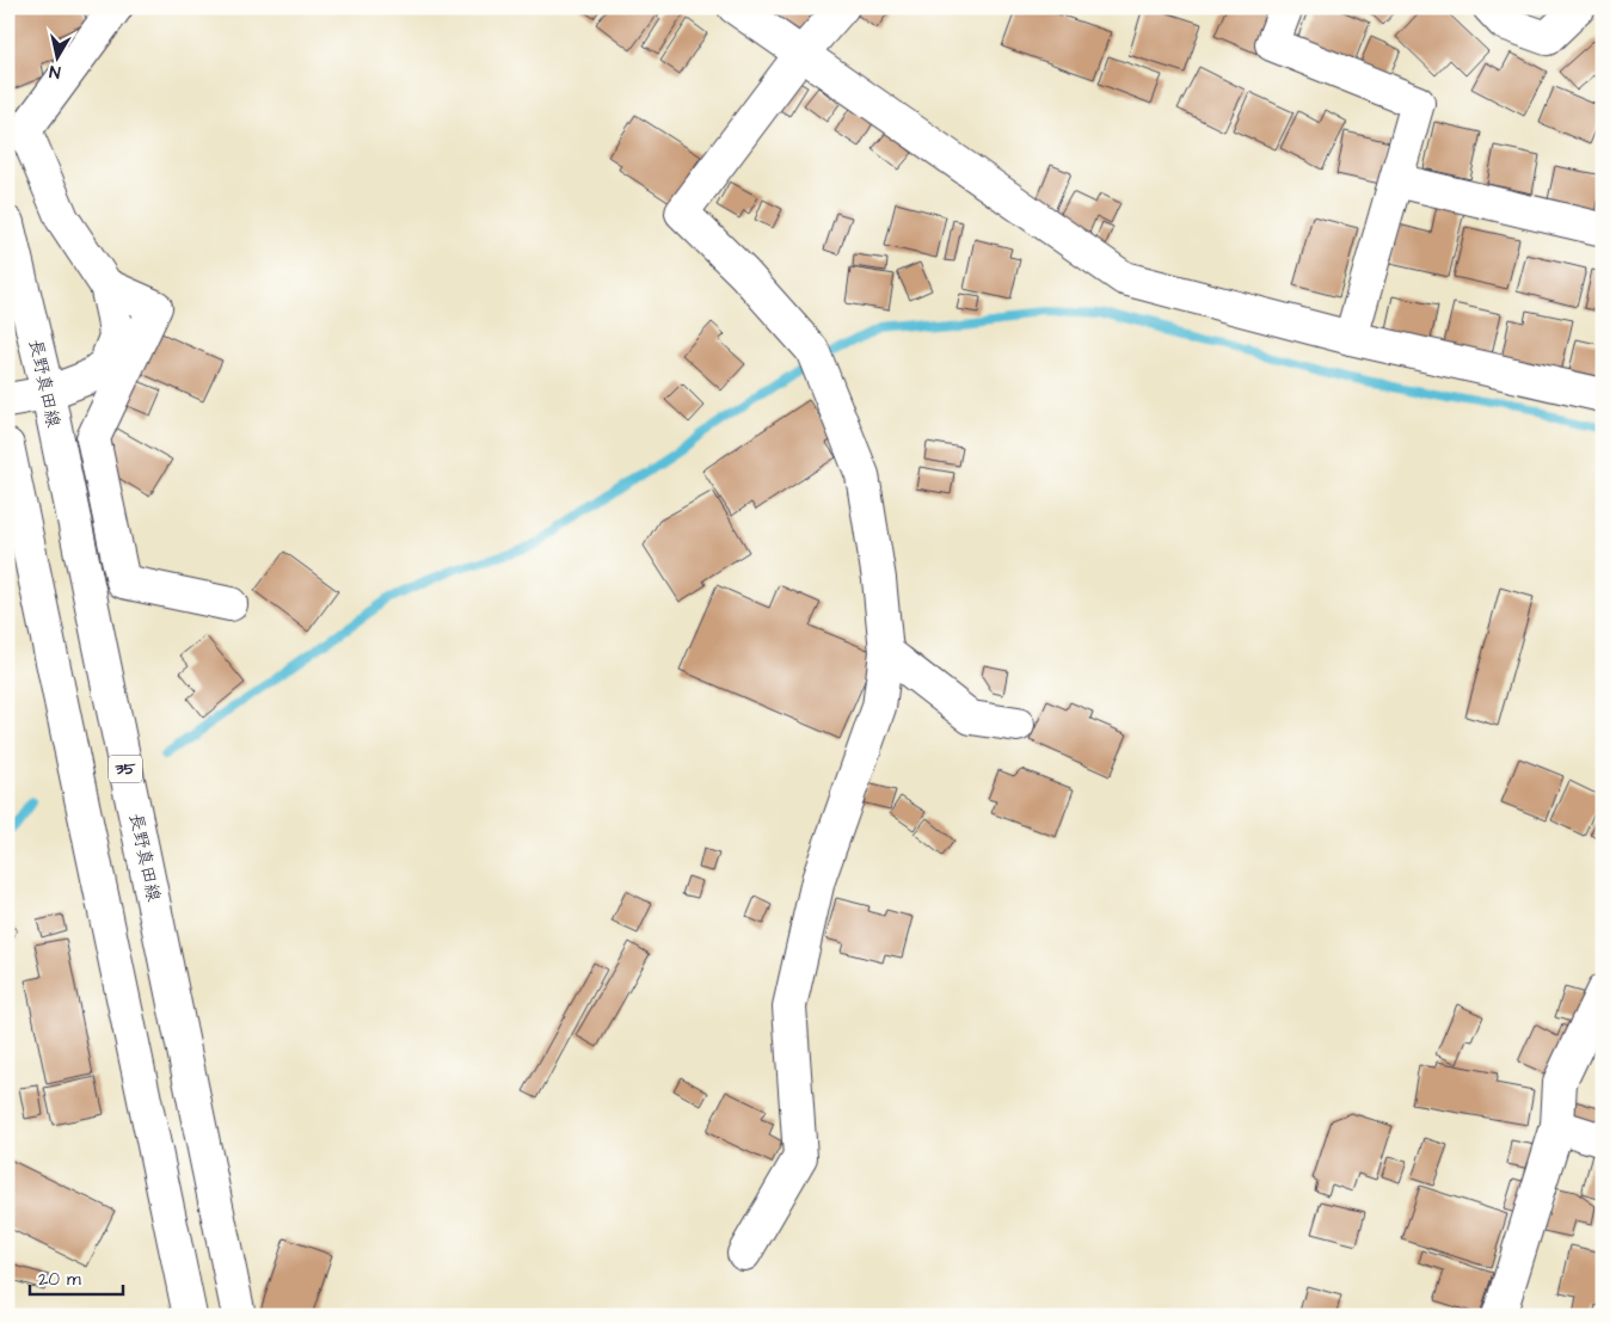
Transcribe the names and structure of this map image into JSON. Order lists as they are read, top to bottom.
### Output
{
  "streets": {
    "street": ["長野真田線", "35"]
  },
  "scale_bar": "20 m",
  "north": "bottom"
}
